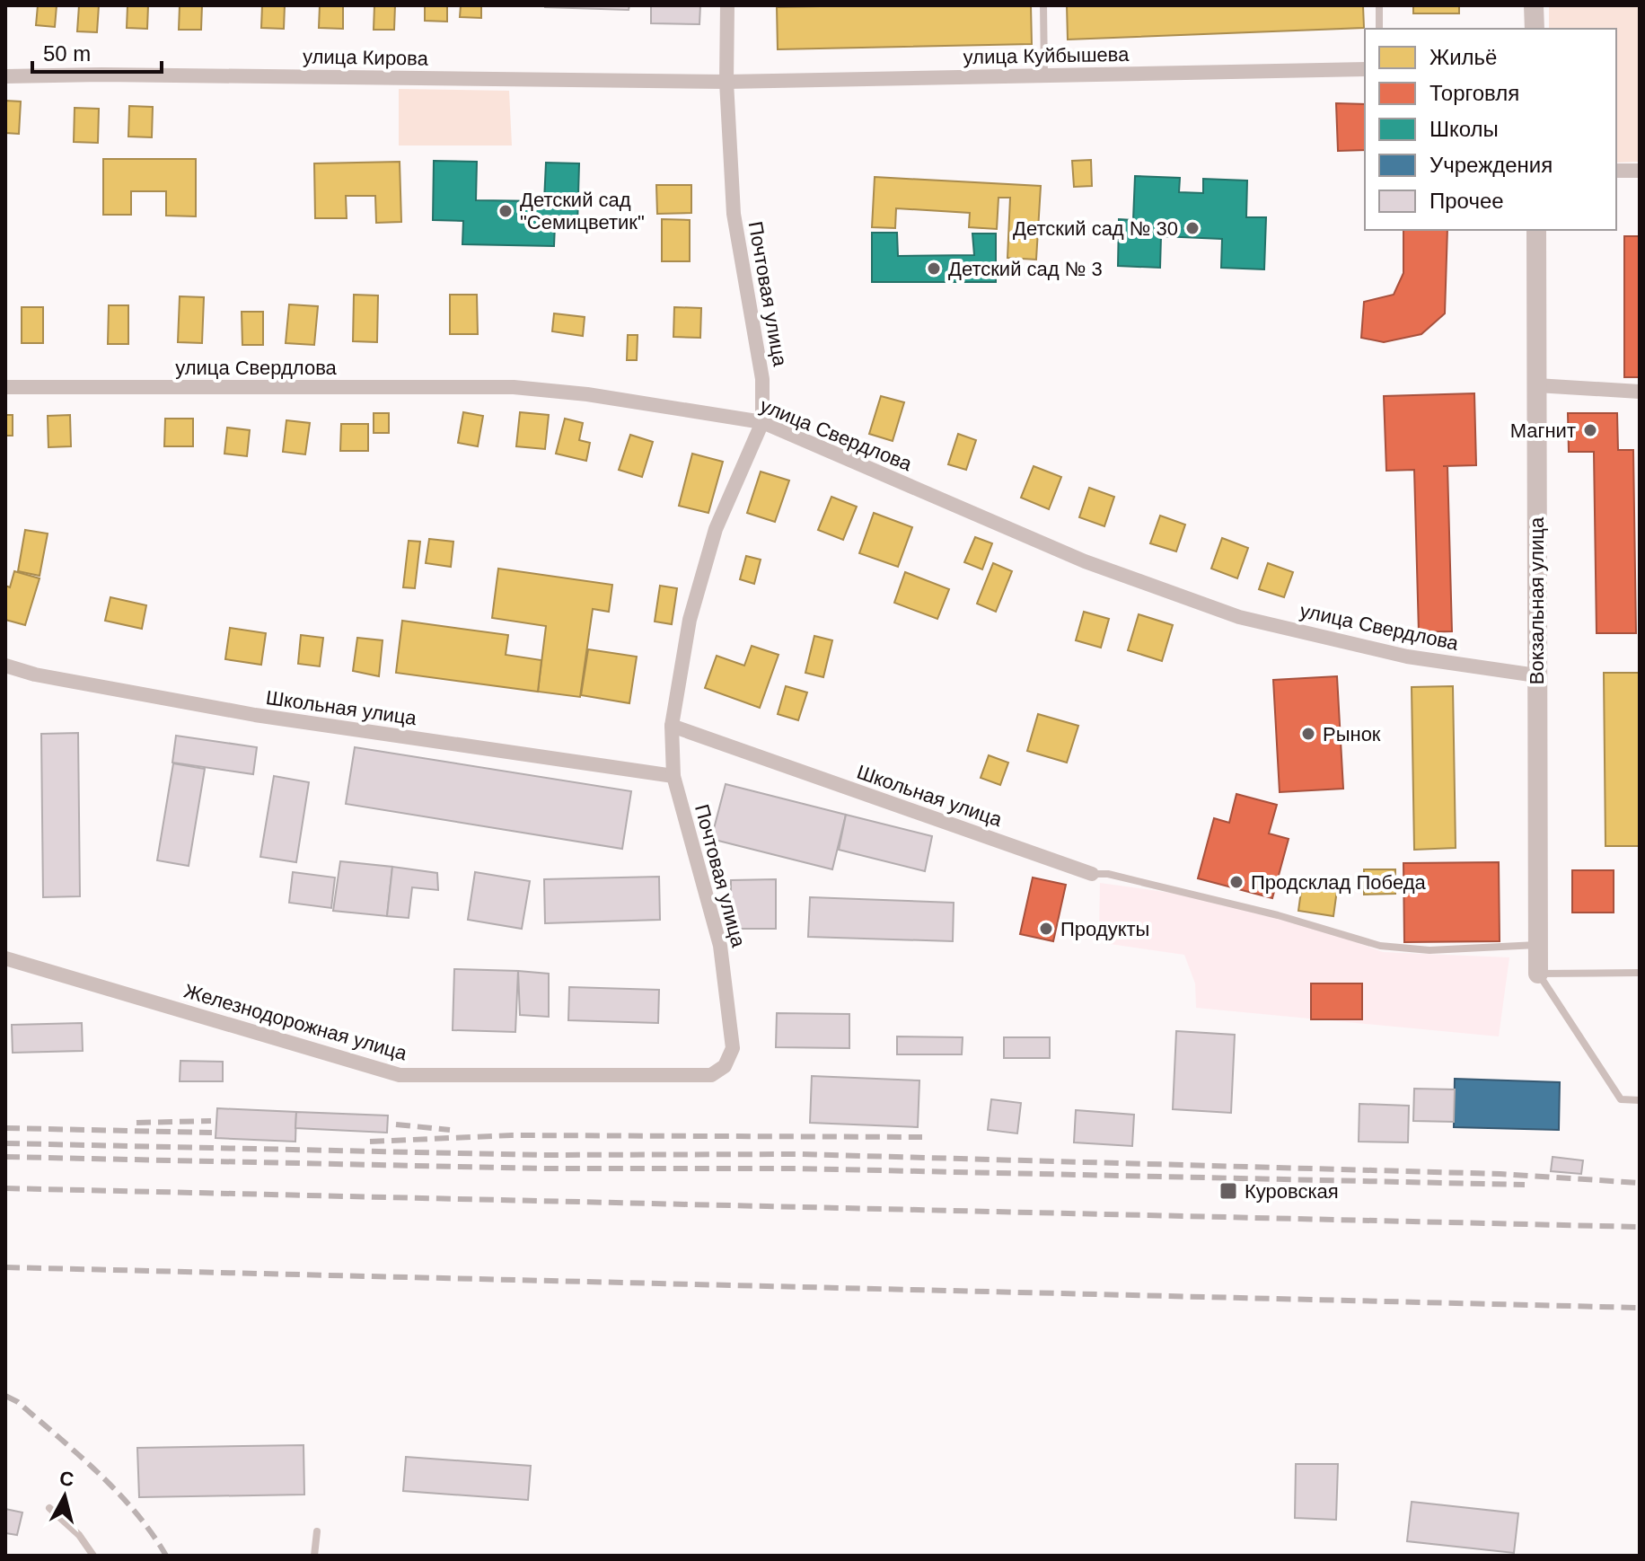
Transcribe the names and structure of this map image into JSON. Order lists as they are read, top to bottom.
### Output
{
  "streets": {
    "street": [
      "улица Куйбышева",
      "улица Кирова",
      "Почтовая улица",
      "улица Свердлова",
      "Вокзальная улица",
      "Школьная улица",
      "Железнодорожная улица"
    ]
  },
  "crossings": [
    ["улица Куйбышева", "улица Кирова"],
    ["улица Куйбышева", "Почтовая улица"],
    ["улица Кирова", "Почтовая улица"],
    ["Почтовая улица", "улица Свердлова"],
    ["Почтовая улица", "Школьная улица"],
    ["Почтовая улица", "Железнодорожная улица"],
    ["улица Свердлова", "Вокзальная улица"]
  ],
  "places": {
    "other": [
      "Детский сад \"Семицветик\"",
      "Детский сад № 30",
      "Детский сад № 3",
      "Магнит",
      "Рынок",
      "Продсклад Победа",
      "Продукты"
    ],
    "transit": ["Куровская"]
  },
  "legend": [
    "Жильё",
    "Торговля",
    "Школы",
    "Учреждения",
    "Прочее"
  ],
  "scale_bar": "50 m",
  "north": "top"
}
